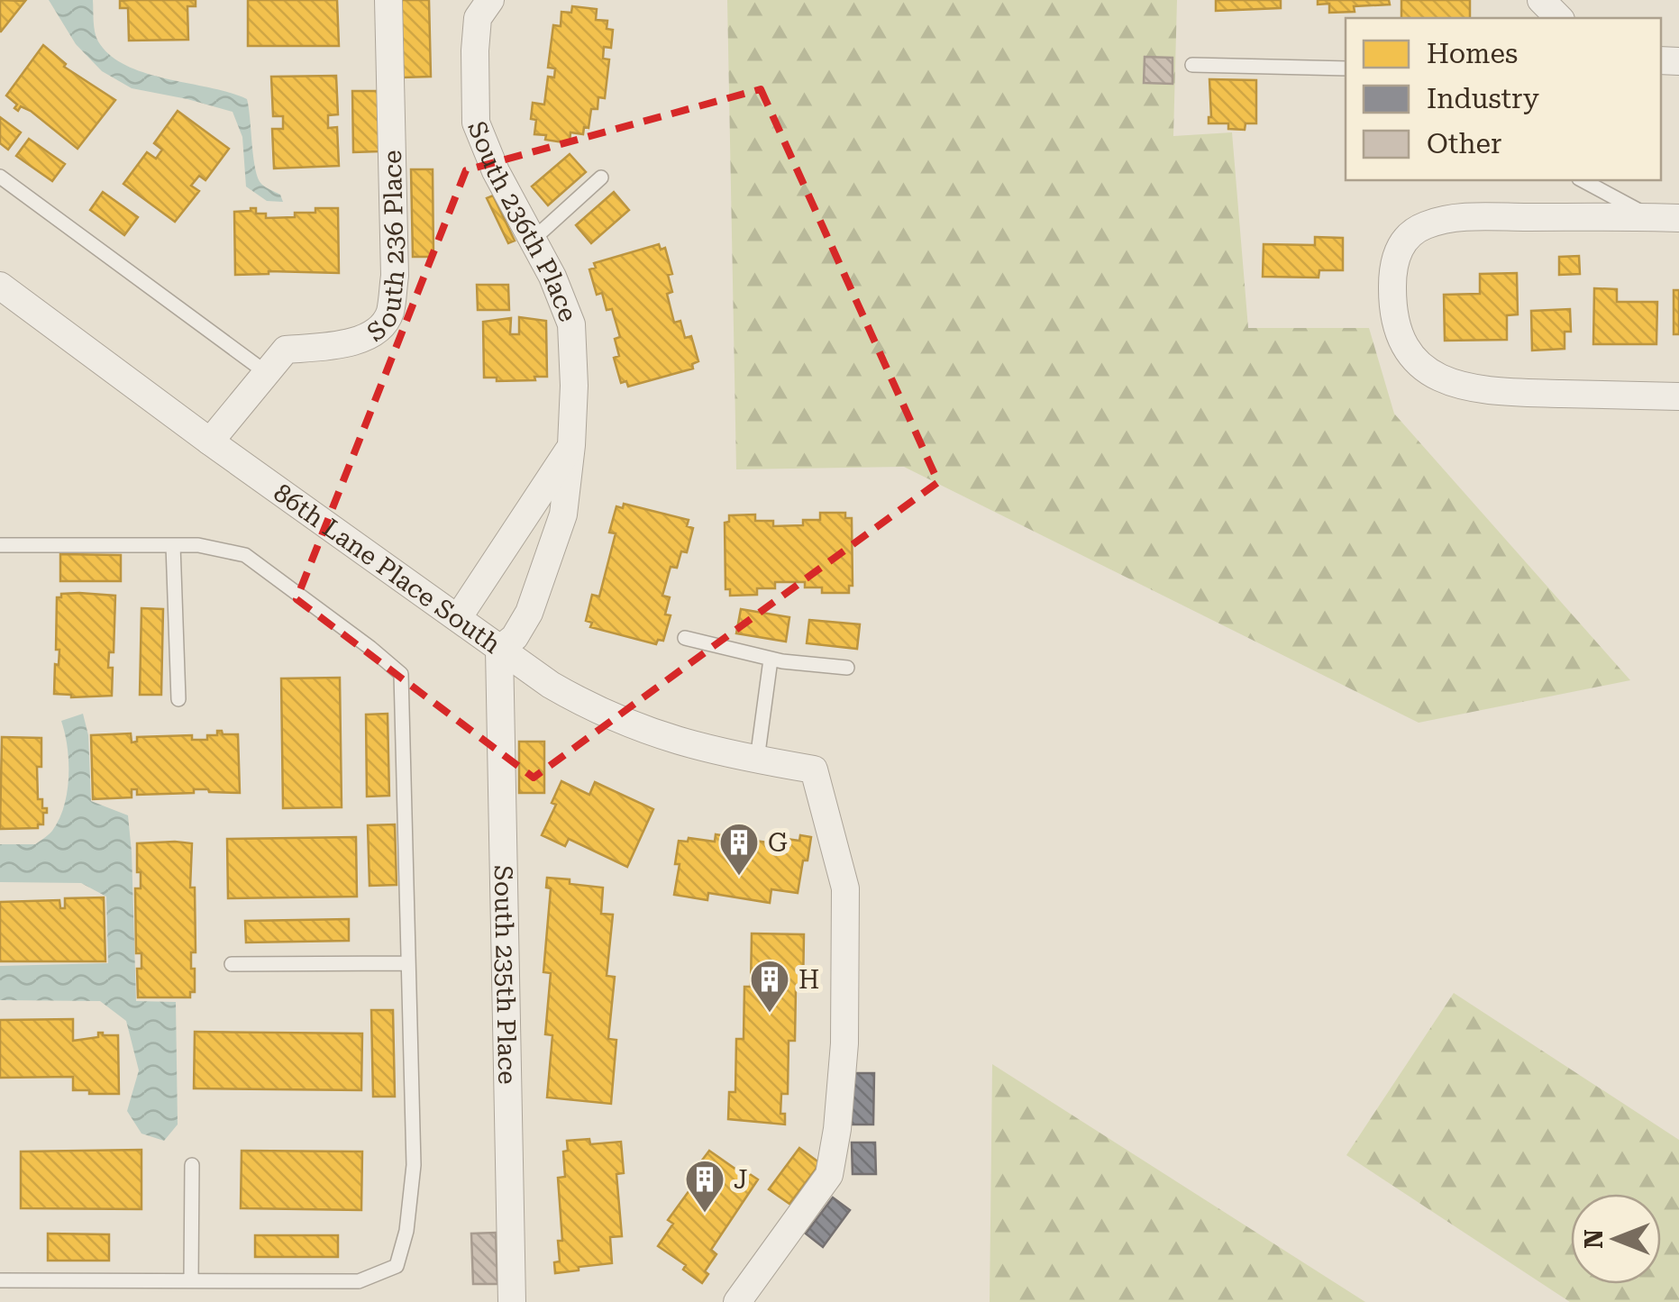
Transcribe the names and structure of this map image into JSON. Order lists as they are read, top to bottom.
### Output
{
  "streets": {
    "street": [
      "South 236th Place",
      "South 236 Place",
      "86th Lane Place South",
      "South 235th Place"
    ]
  },
  "crossings": [
    ["South 236th Place", "86th Lane Place South"],
    ["South 236th Place", "South 235th Place"],
    ["South 236 Place", "86th Lane Place South"],
    ["86th Lane Place South", "South 235th Place"]
  ],
  "places": {
    "building": ["G", "H", "J"]
  },
  "legend": ["Homes", "Industry", "Other"],
  "north": "left"
}
